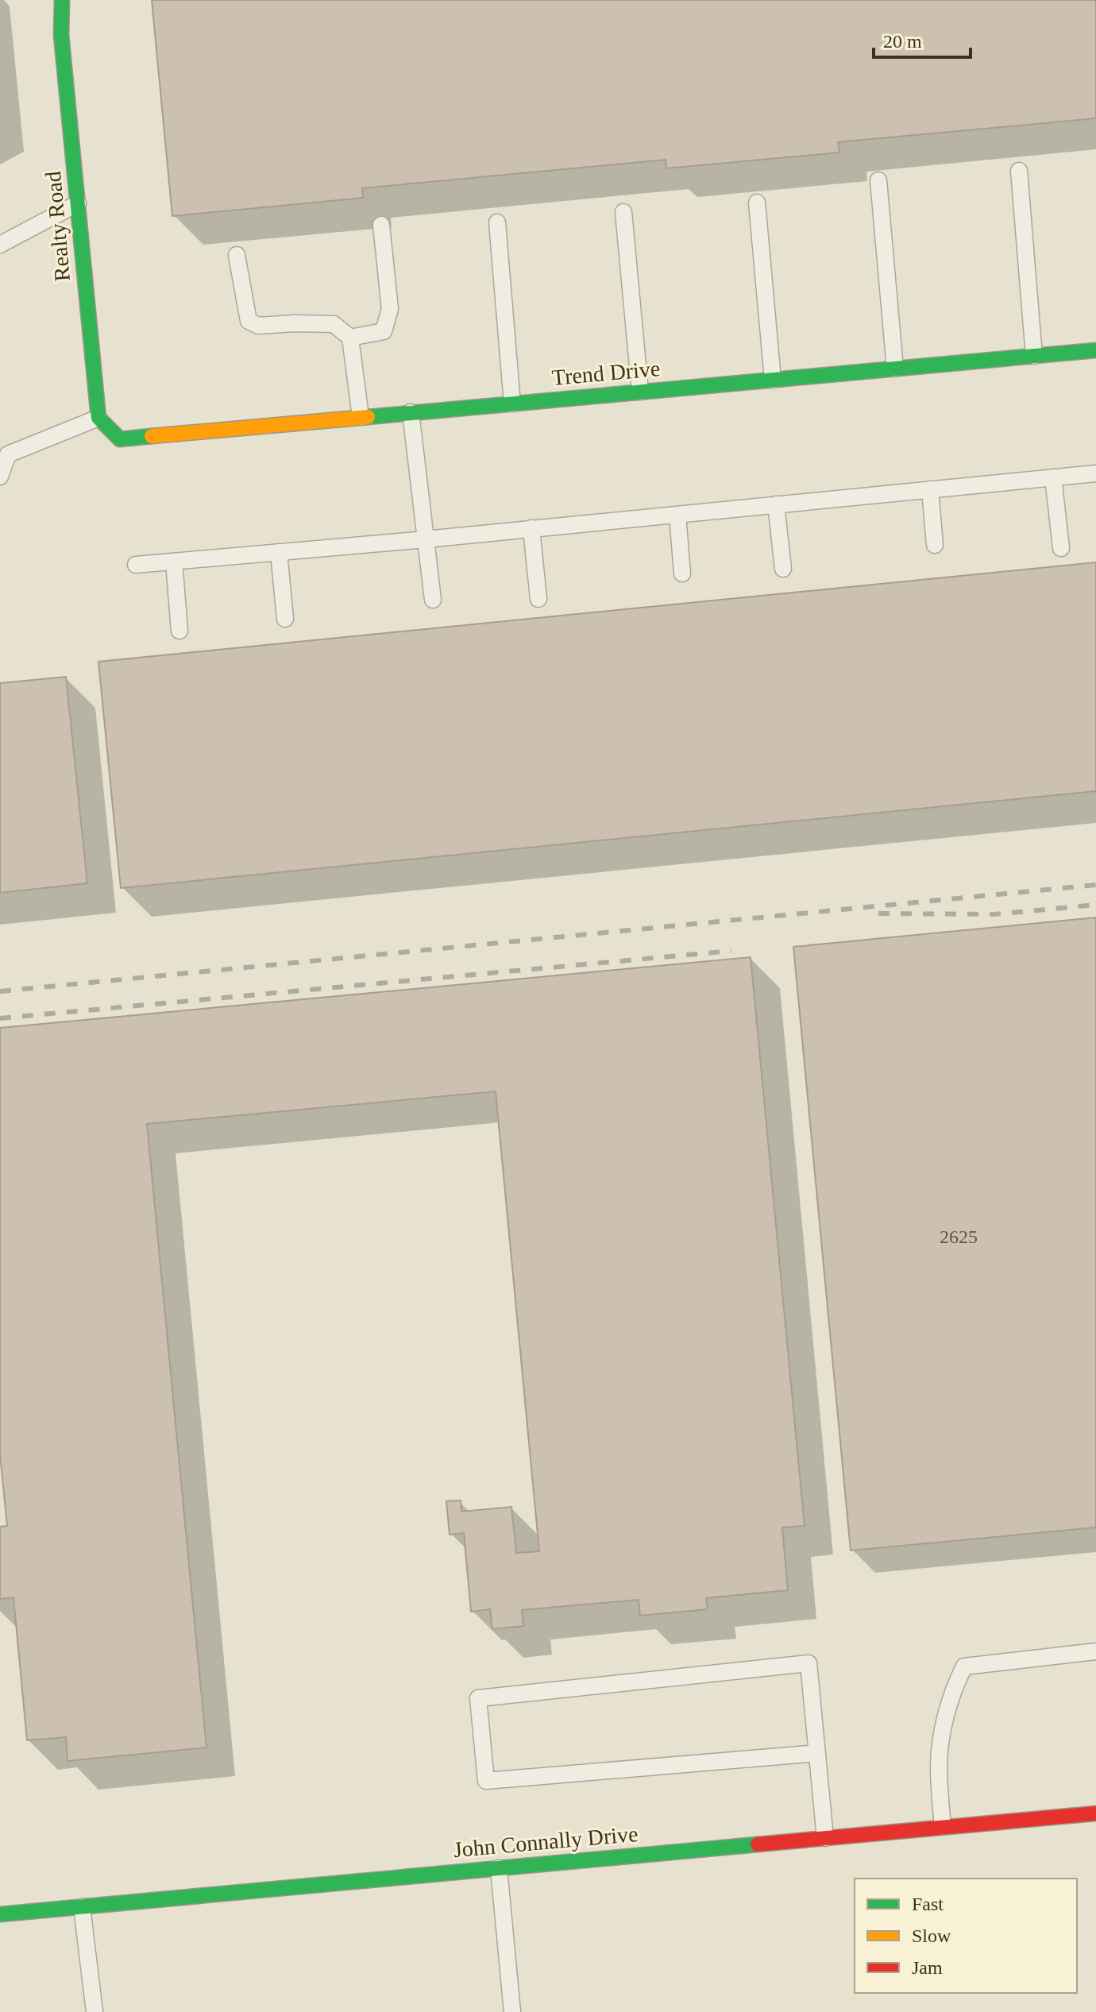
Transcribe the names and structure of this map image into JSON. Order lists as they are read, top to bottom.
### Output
{
  "streets": {
    "street": ["Realty Road", "Trend Drive", "John Connally Drive"]
  },
  "crossings": [
    ["Realty Road", "Trend Drive"]
  ],
  "house_numbers": ["2625"],
  "legend": ["Fast", "Slow", "Jam"],
  "scale_bar": "20 m"
}
